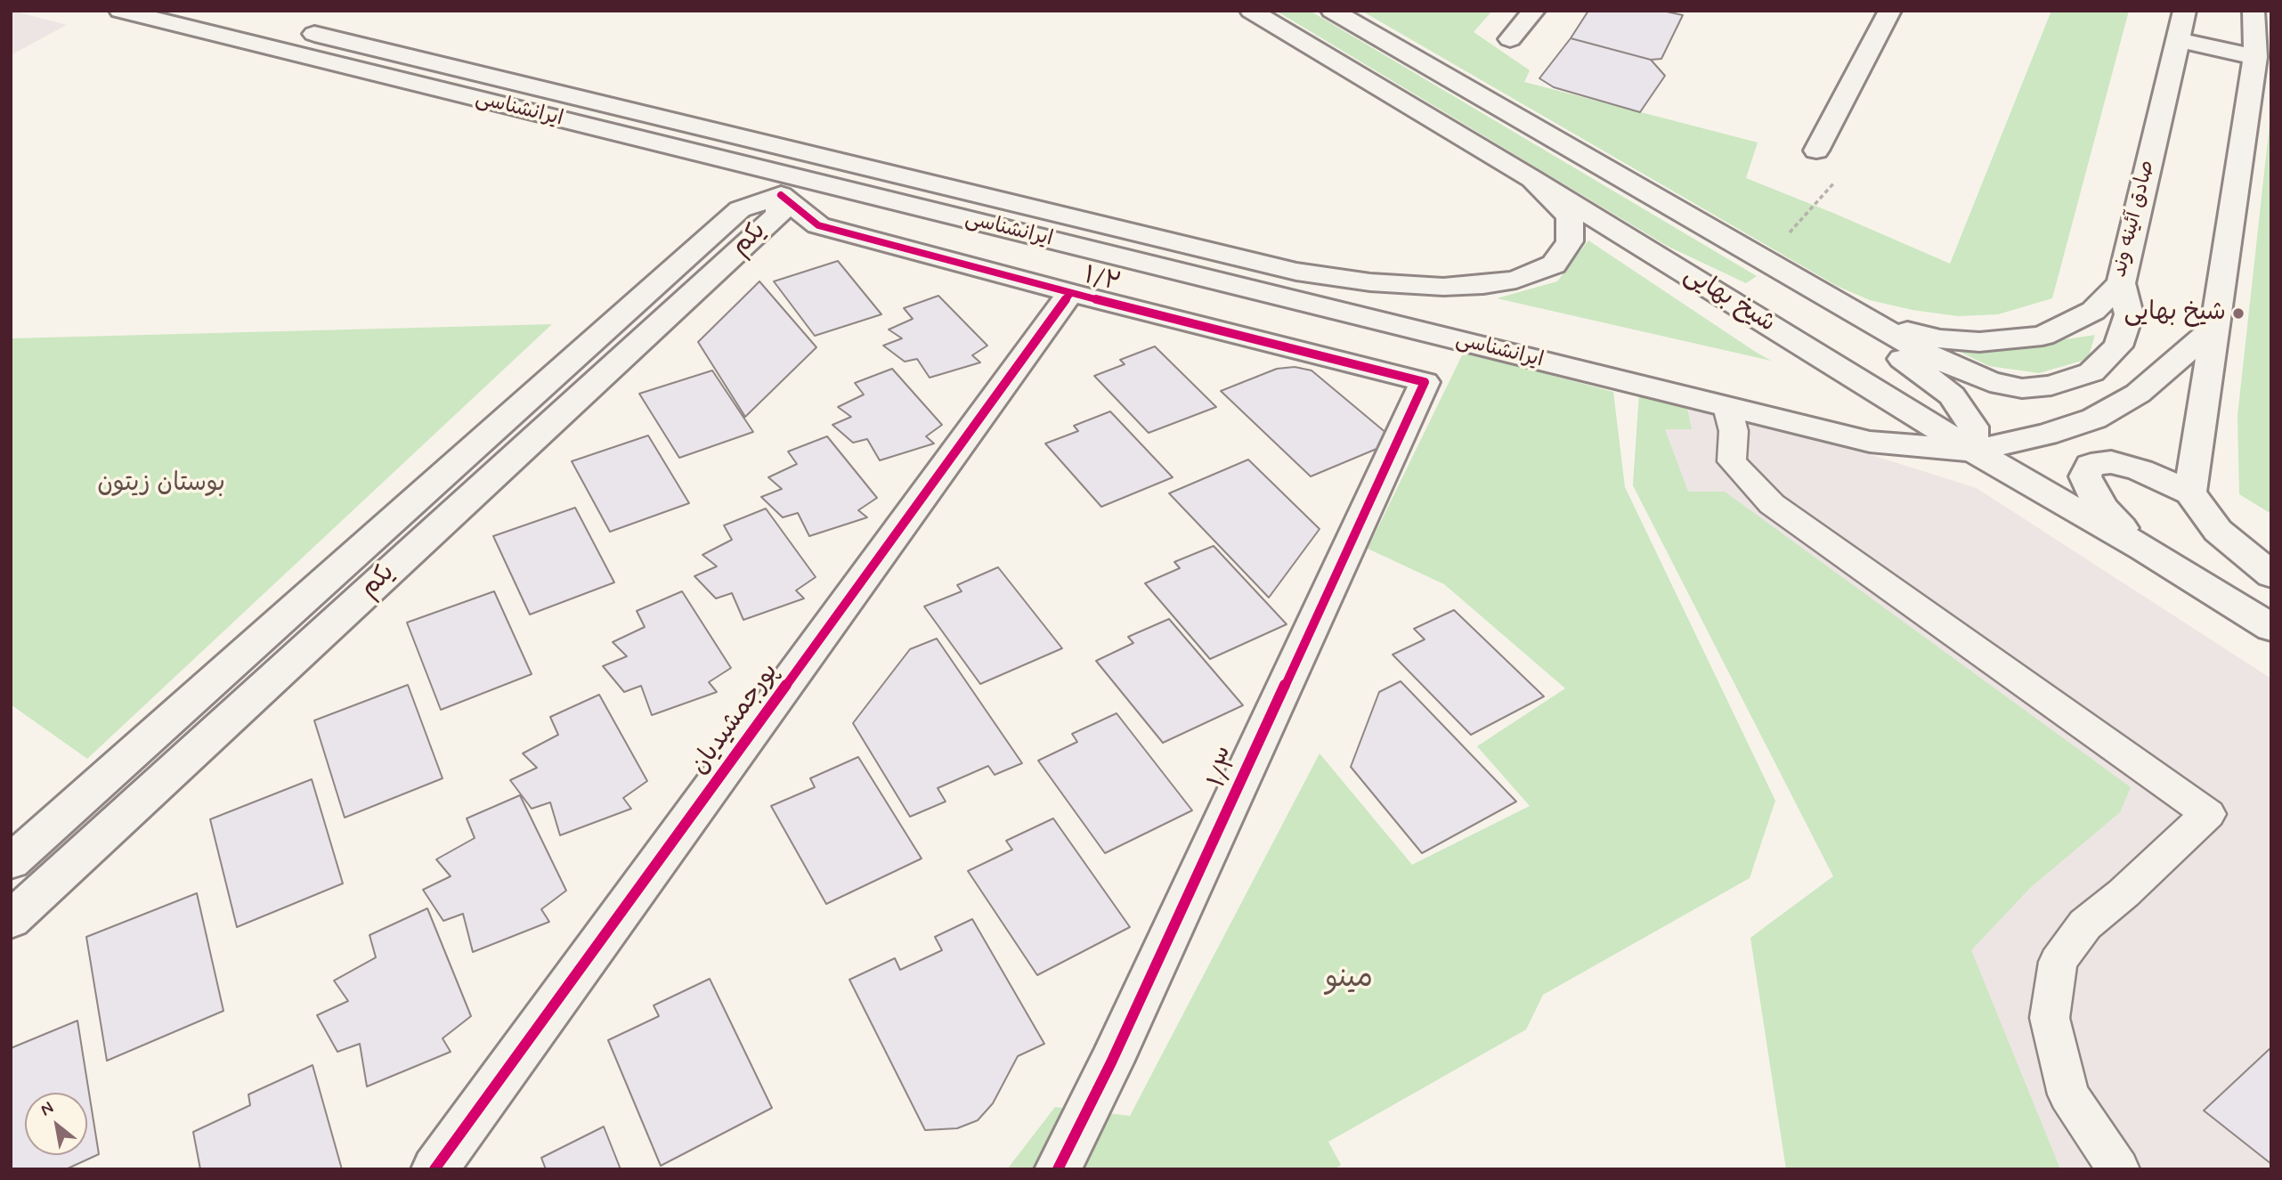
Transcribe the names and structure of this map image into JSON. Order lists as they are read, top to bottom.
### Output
{
  "streets": {
    "main road": [
      "ایرانشناسی",
      "صادق آئینه وند",
      "یکم",
      "۱/۲",
      "شیخ بهایی",
      "پورجمشیدیان",
      "۱/۳"
    ]
  },
  "crossings": [
    ["ایرانشناسی", "یکم"],
    ["ایرانشناسی", "۱/۲"],
    ["ایرانشناسی", "شیخ بهایی"],
    ["صادق آئینه وند", "شیخ بهایی"],
    ["یکم", "۱/۲"],
    ["۱/۲", "پورجمشیدیان"],
    ["۱/۲", "۱/۳"]
  ],
  "parks": ["بوستان زیتون", "مینو"],
  "places": ["شیخ بهایی"],
  "north": "top left"
}
